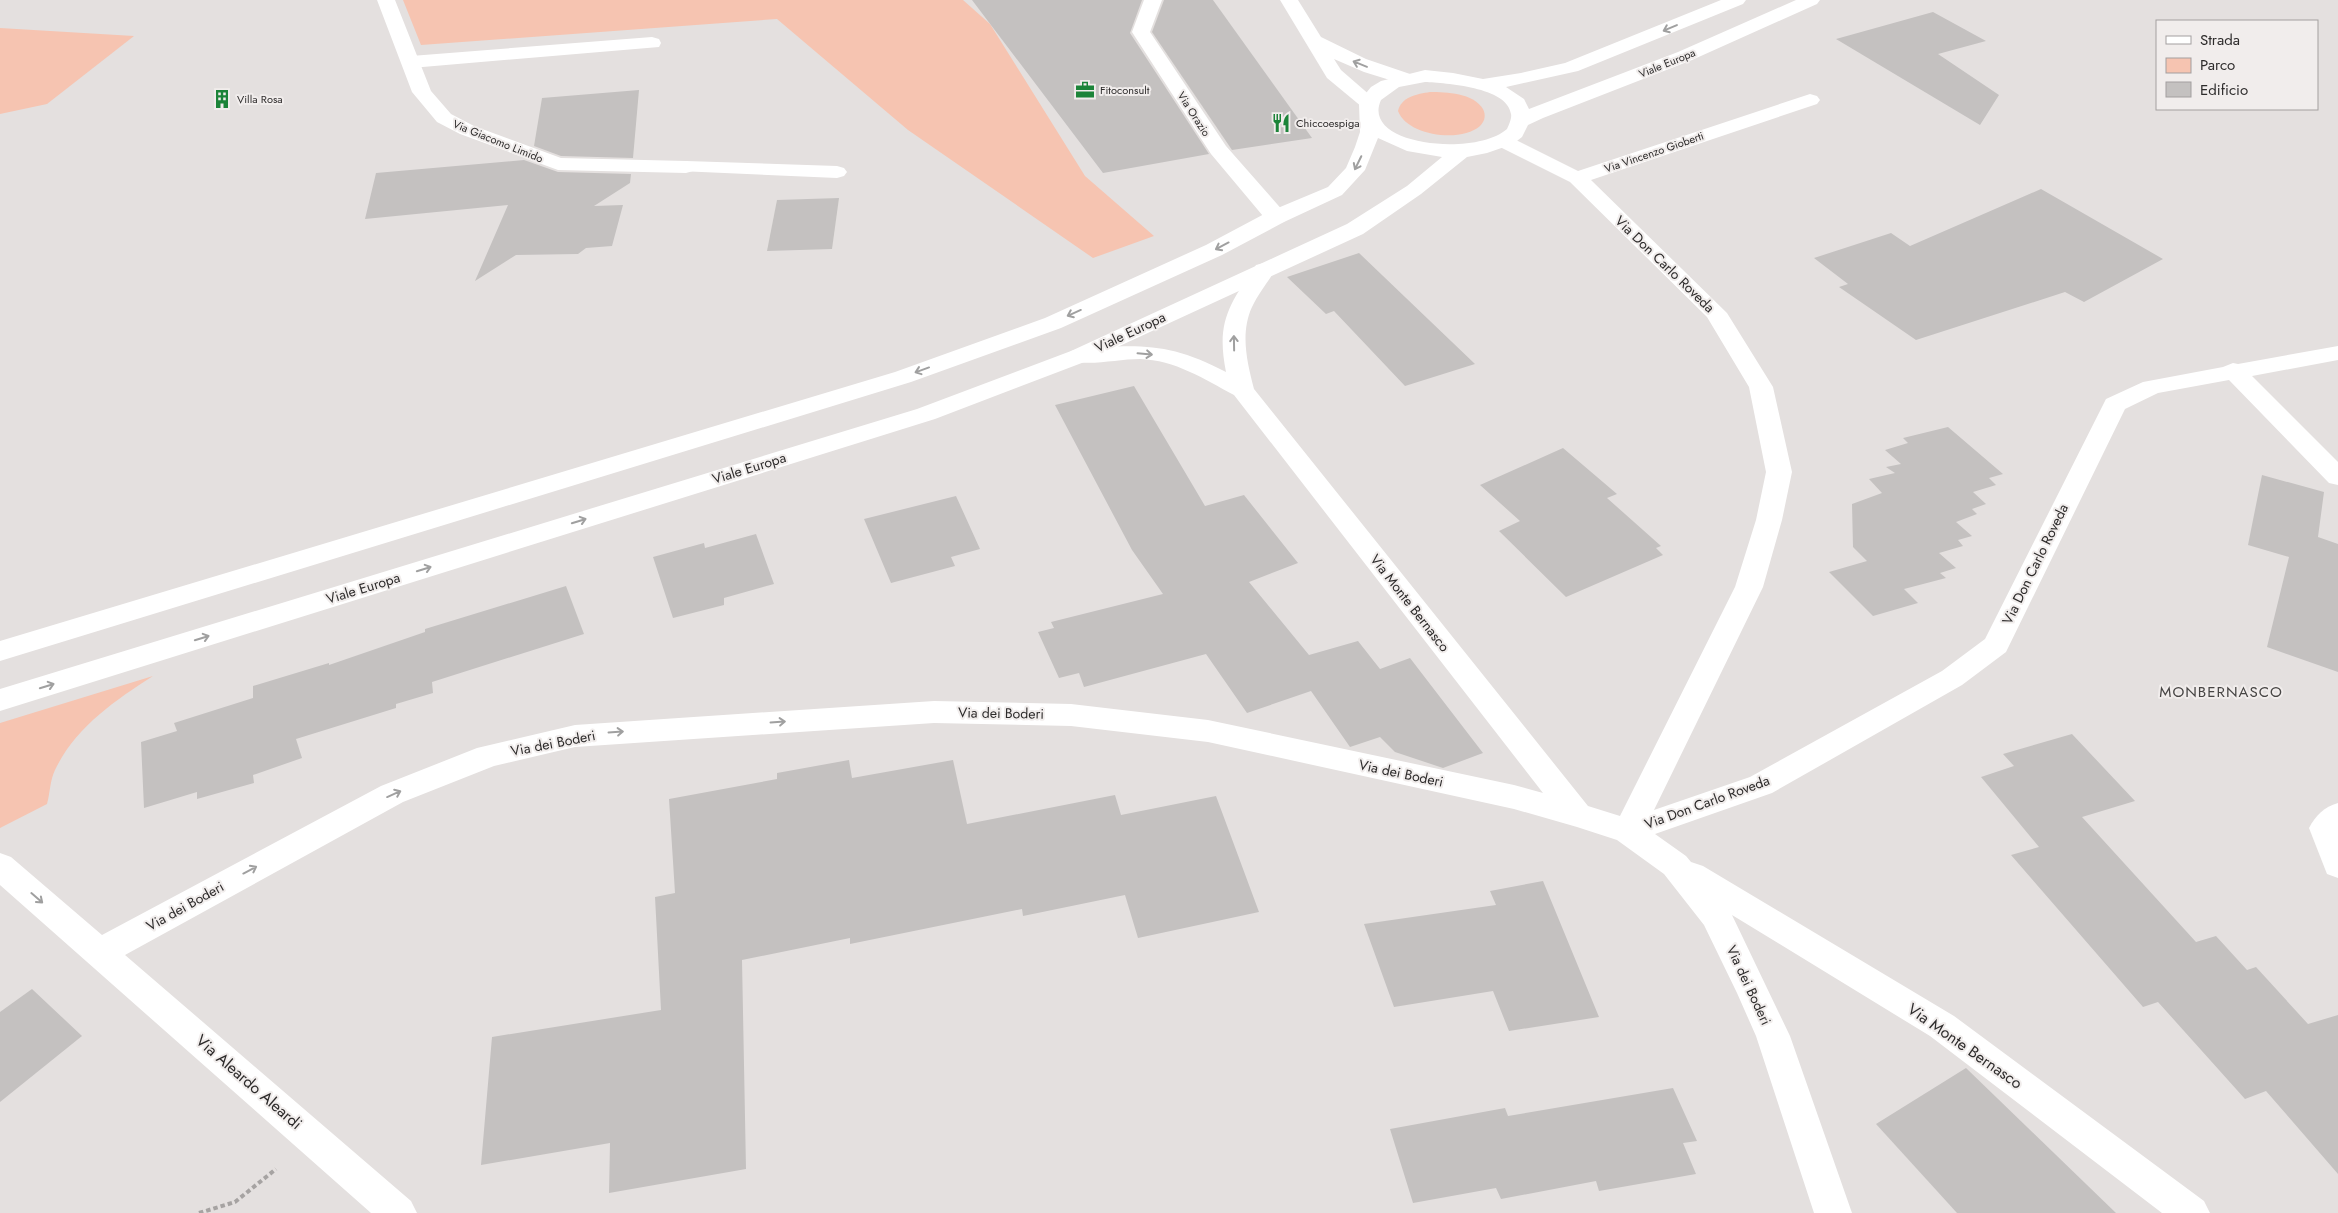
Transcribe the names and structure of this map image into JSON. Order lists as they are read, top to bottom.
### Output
{
  "streets": {
    "street": [
      "Viale Europa",
      "Via Orazio",
      "Via Giacomo Limido",
      "Via Vincenzo Gioberti",
      "Via Don Carlo Roveda",
      "Via Monte Bernasco",
      "Via dei Boderi",
      "Via Aleardo Aleardi"
    ]
  },
  "crossings": [
    ["Viale Europa", "Via Monte Bernasco"],
    ["Via Vincenzo Gioberti", "Via Don Carlo Roveda"],
    ["Via Don Carlo Roveda", "Via dei Boderi"],
    ["Via Monte Bernasco", "Via dei Boderi"],
    ["Via dei Boderi", "Via Aleardo Aleardi"]
  ],
  "one_way": ["Via dei Boderi"],
  "districts": ["MONBERNASCO"],
  "places": {
    "office": ["Fitoconsult"],
    "building": ["Villa Rosa"],
    "restaurant": ["Chiccoespiga"]
  },
  "legend": ["Strada", "Parco", "Edificio"]
}
